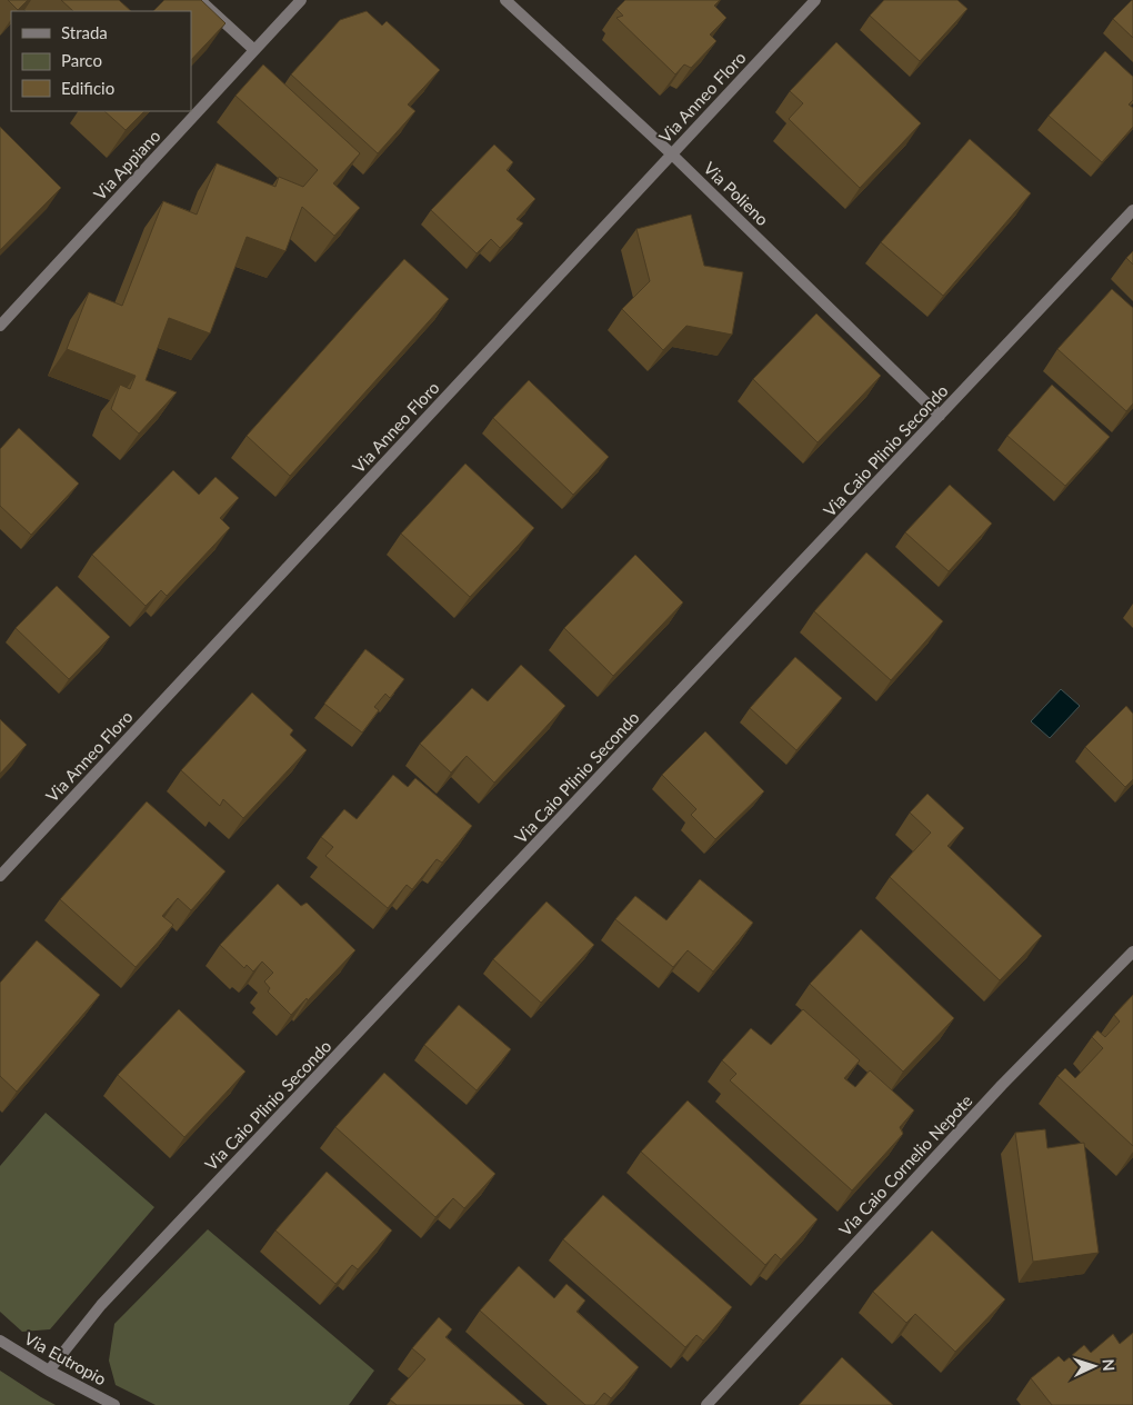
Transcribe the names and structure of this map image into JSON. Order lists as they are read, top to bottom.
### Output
{
  "streets": {
    "street": [
      "Via Anneo Floro",
      "Via Appiano",
      "Via Polieno",
      "Via Caio Plinio Secondo",
      "Via Caio Cornelio Nepote",
      "Via Eutropio"
    ]
  },
  "crossings": [
    ["Via Anneo Floro", "Via Polieno"],
    ["Via Polieno", "Via Caio Plinio Secondo"],
    ["Via Caio Plinio Secondo", "Via Eutropio"]
  ],
  "legend": ["Strada", "Parco", "Edificio"],
  "north": "right"
}
